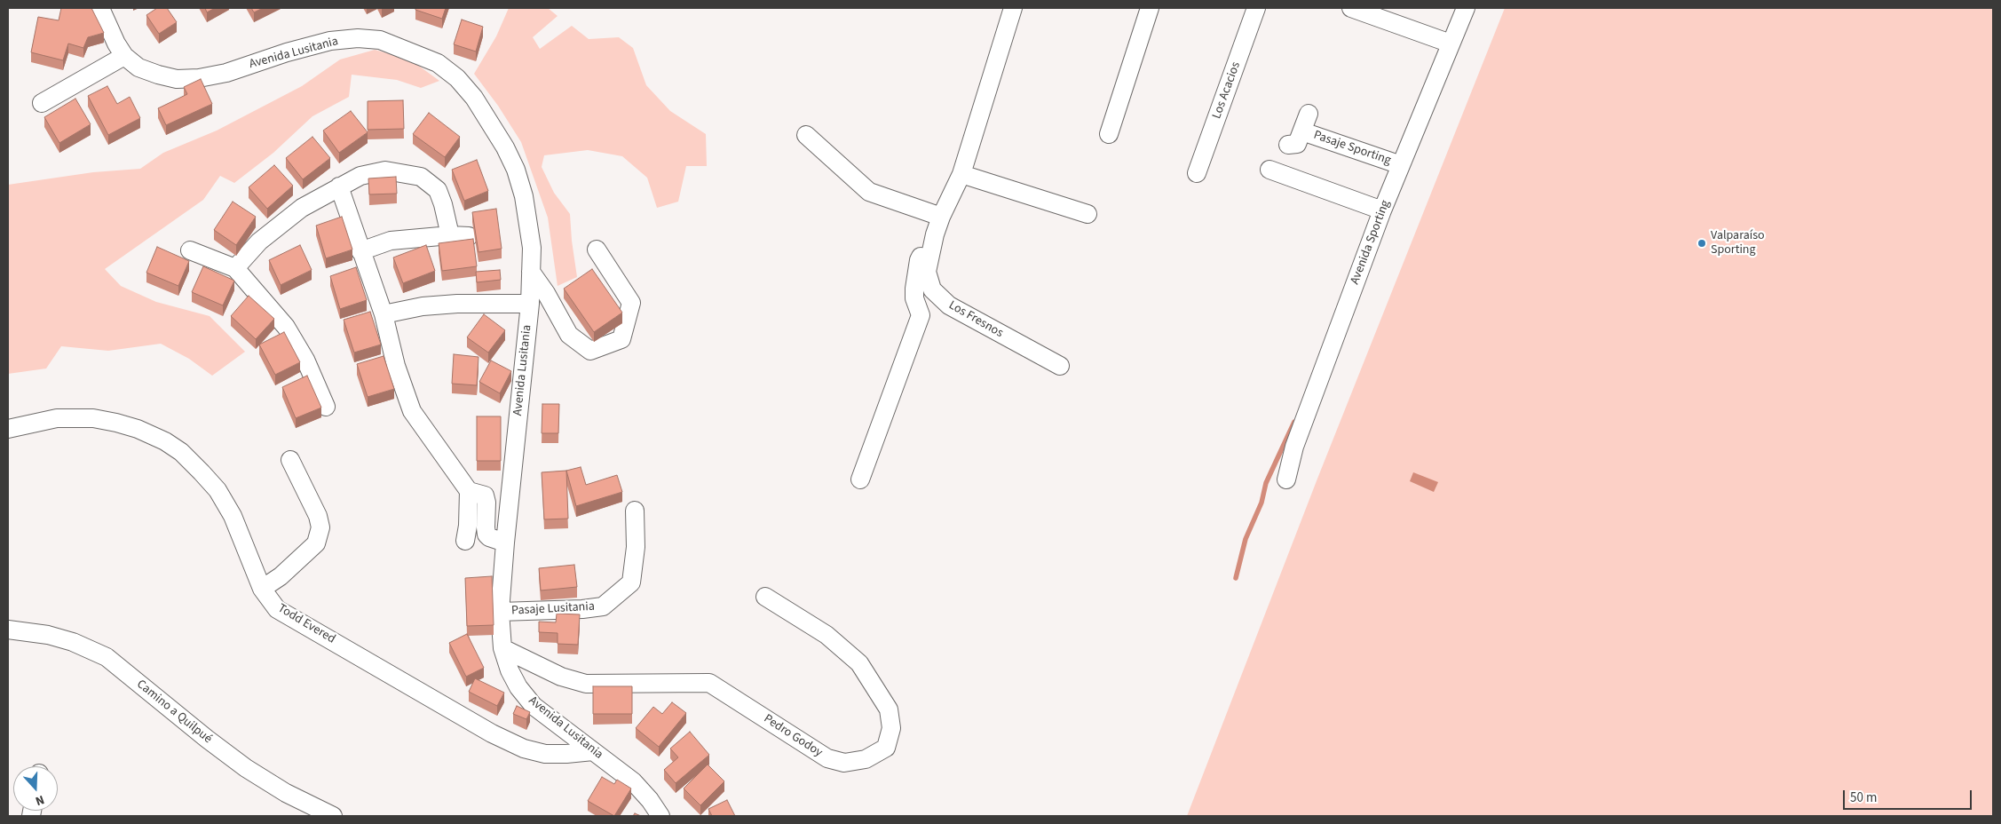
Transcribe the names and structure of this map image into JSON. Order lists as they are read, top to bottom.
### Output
{
  "streets": {
    "street": [
      "Avenida Lusitania",
      "Los Acacios",
      "Pasaje Sporting",
      "Avenida Sporting",
      "Los Fresnos",
      "Pasaje Lusitania",
      "Todd Evered",
      "Camino a Quilpué",
      "Pedro Godoy"
    ]
  },
  "crossings": [
    ["Avenida Lusitania", "Pasaje Lusitania"],
    ["Avenida Lusitania", "Todd Evered"],
    ["Avenida Lusitania", "Pedro Godoy"],
    ["Pasaje Sporting", "Avenida Sporting"]
  ],
  "places": ["Valparaíso Sporting"],
  "scale_bar": "50 m",
  "north": "bottom"
}
